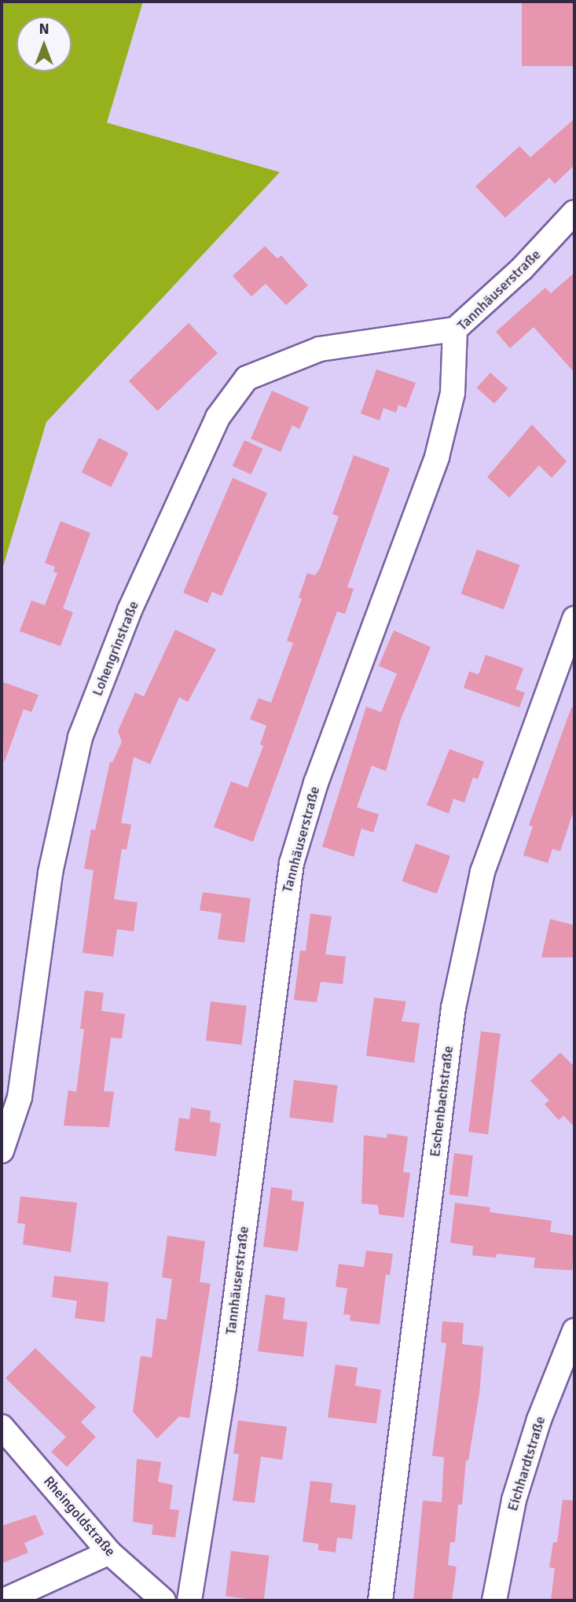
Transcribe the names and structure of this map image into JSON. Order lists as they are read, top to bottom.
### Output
{
  "streets": {
    "street": [
      "Tannhäuserstraße",
      "Lohengrinstraße",
      "Eschenbachstraße",
      "Eichhardtstraße",
      "Rheingoldstraße"
    ]
  },
  "crossings": [
    ["Tannhäuserstraße", "Lohengrinstraße"]
  ],
  "north": "top"
}
